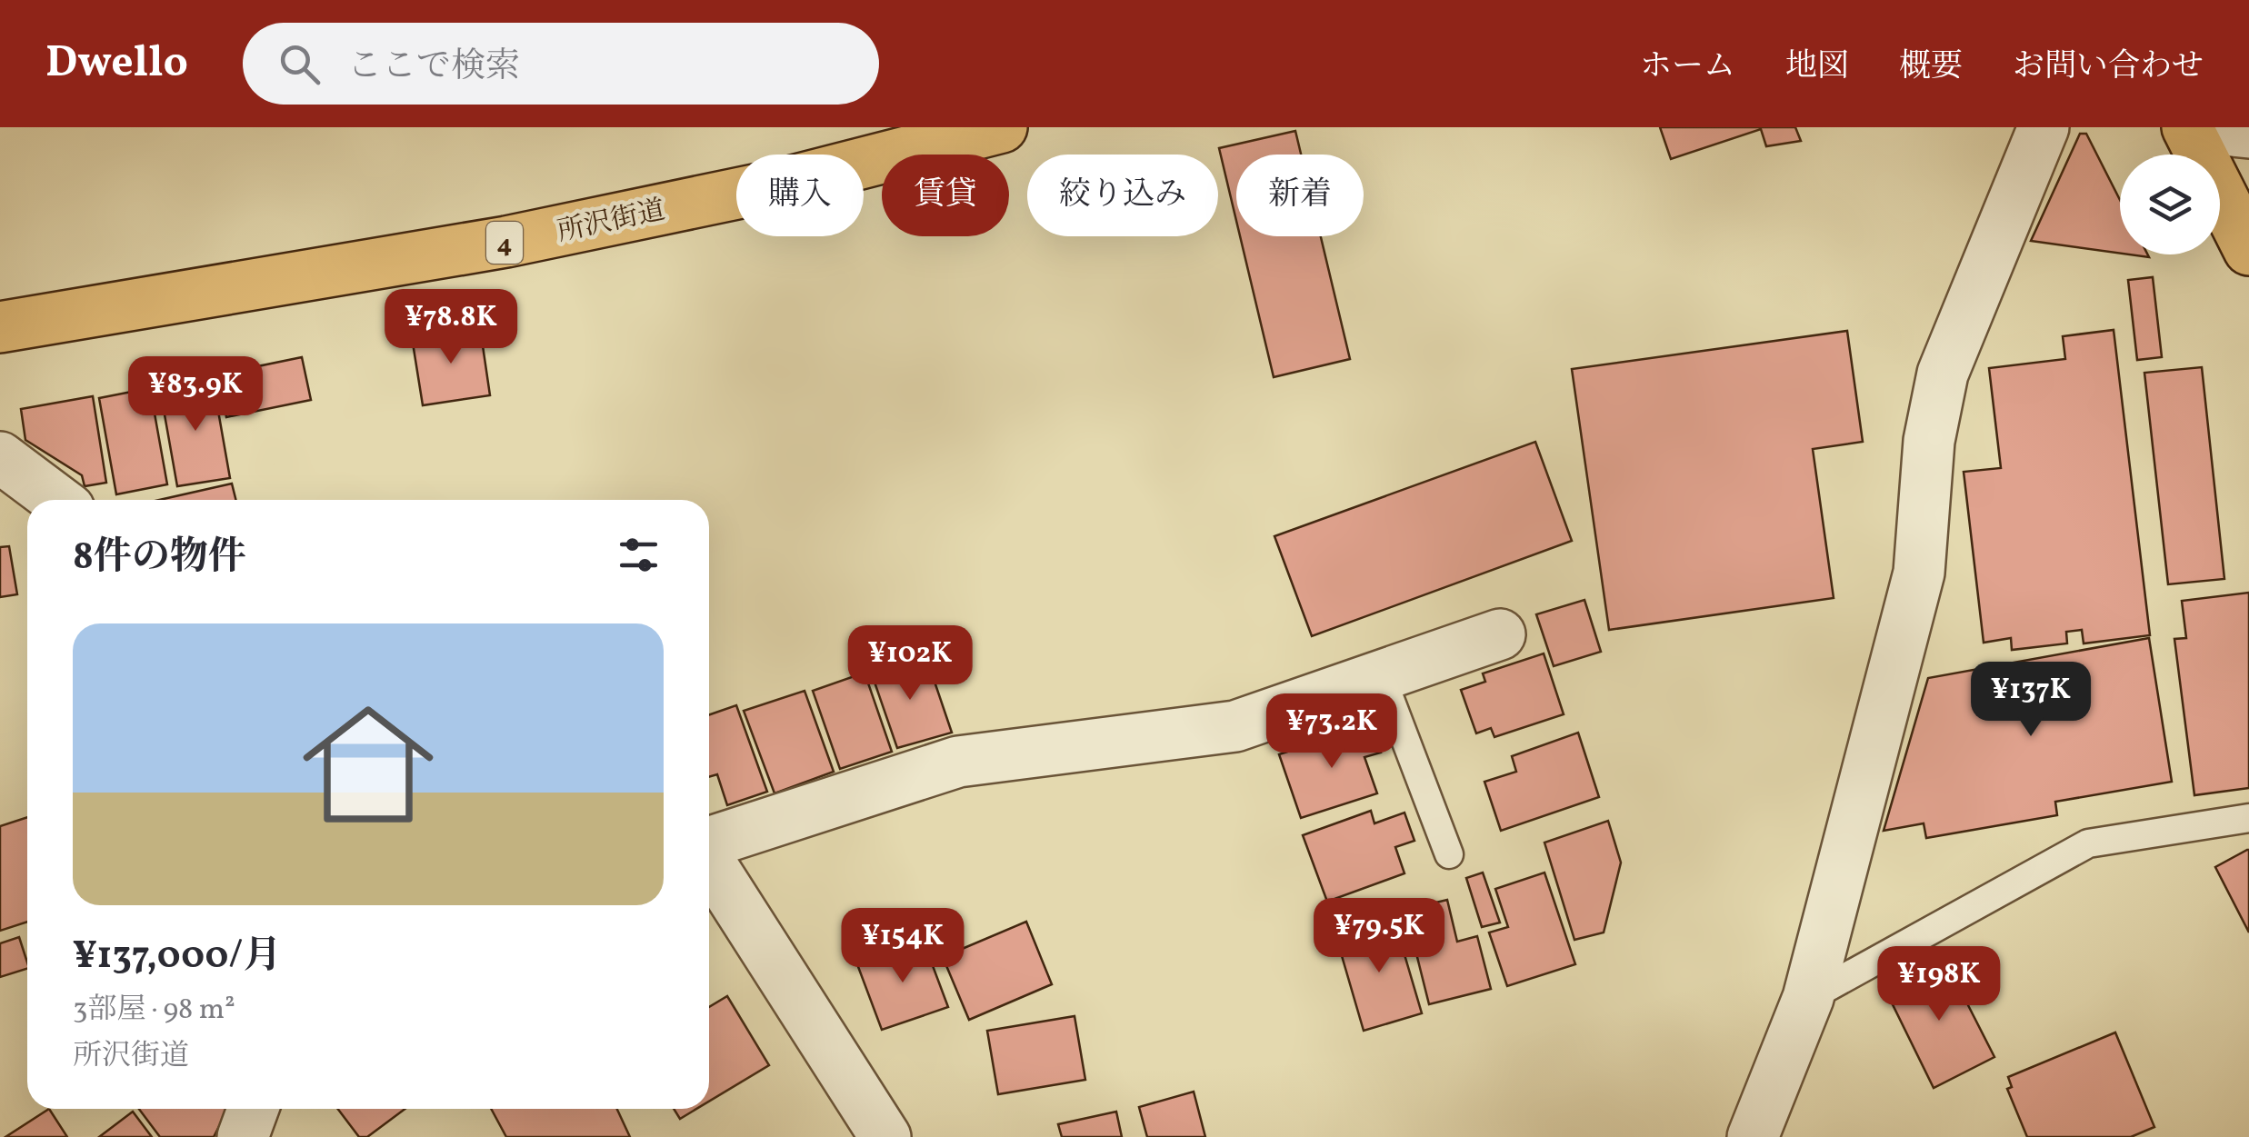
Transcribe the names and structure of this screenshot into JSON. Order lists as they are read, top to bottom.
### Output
{
  "streets": {
    "main road": ["所沢街道", "4"]
  },
  "page": {
    "header": "Dwello",
    "search": "ここで検索",
    "nav": [
      "ホーム",
      "地図",
      "概要",
      "お問い合わせ"
    ],
    "chip": [
      "購入",
      "賃貸",
      "絞り込み",
      "新着"
    ],
    "price": [
      "¥78.8K",
      "¥83.9K",
      "¥102K",
      "¥137K",
      "¥73.2K",
      "¥79.5K",
      "¥154K",
      "¥198K"
    ],
    "heading": "8件の物件",
    "list": [
      {
        "name": "¥137,000/月",
        "note": "3部屋 · 98 m² · 所沢街道"
      }
    ]
  }
}
